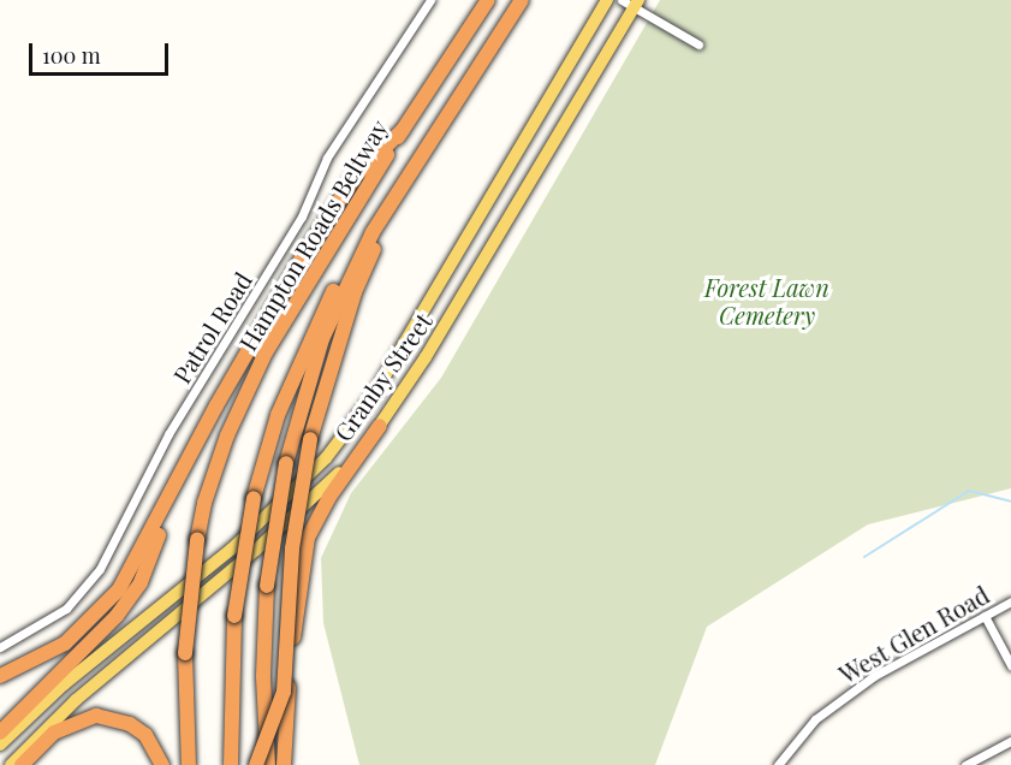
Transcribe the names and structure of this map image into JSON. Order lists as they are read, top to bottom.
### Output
{
  "streets": {
    "highway": ["Hampton Roads Beltway"],
    "main road": ["Granby Street"],
    "street": ["Patrol Road", "West Glen Road"]
  },
  "parks": ["Forest Lawn Cemetery"],
  "scale_bar": "100 m"
}
